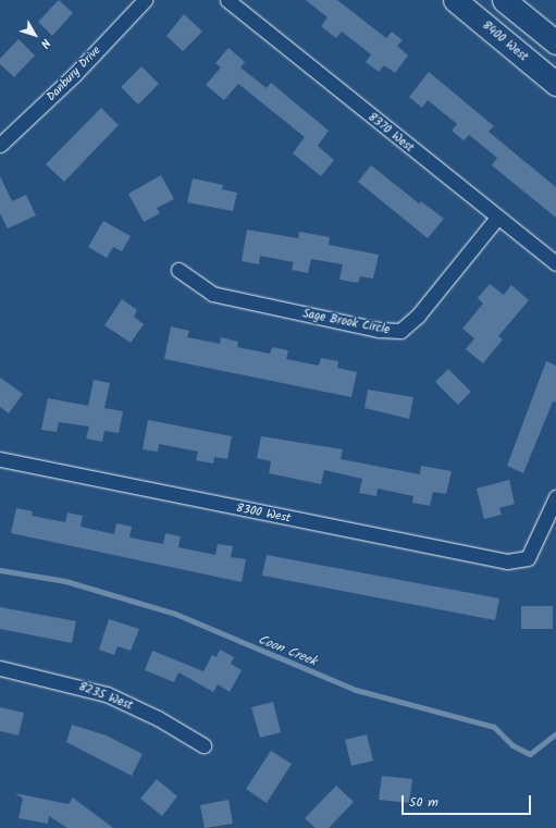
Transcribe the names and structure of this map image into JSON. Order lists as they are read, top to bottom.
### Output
{
  "streets": {
    "main road": ["8400 West"],
    "street": [
      "Danbury Drive",
      "8370 West",
      "Sage Brook Circle",
      "8300 West",
      "8235 West"
    ]
  },
  "crossings": [
    ["8370 West", "Sage Brook Circle"]
  ],
  "water": ["Coon Creek"],
  "scale_bar": "50 m",
  "north": "bottom right"
}
